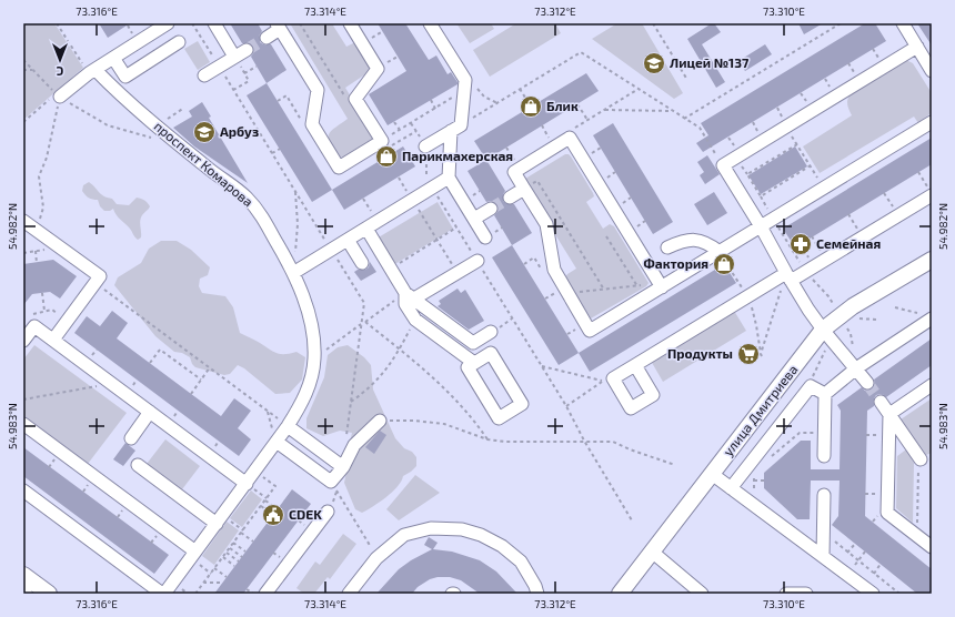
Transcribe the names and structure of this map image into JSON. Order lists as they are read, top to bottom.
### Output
{
  "streets": {
    "main road": ["улица Дмитриева"],
    "street": ["проспект Комарова"]
  },
  "places": {
    "school or university": ["Лицей №137", "Арбуз"],
    "shop": ["Блик", "Парикмахерская", "Фактория"],
    "pharmacy": ["Семейная"],
    "supermarket": ["Продукты"],
    "public building": ["CDEK"]
  },
  "north": "bottom",
  "coordinates": [
    "73.316°E",
    "73.314°E",
    "73.312°E",
    "73.310°E",
    "54.982°N",
    "54.983°N"
  ]
}
